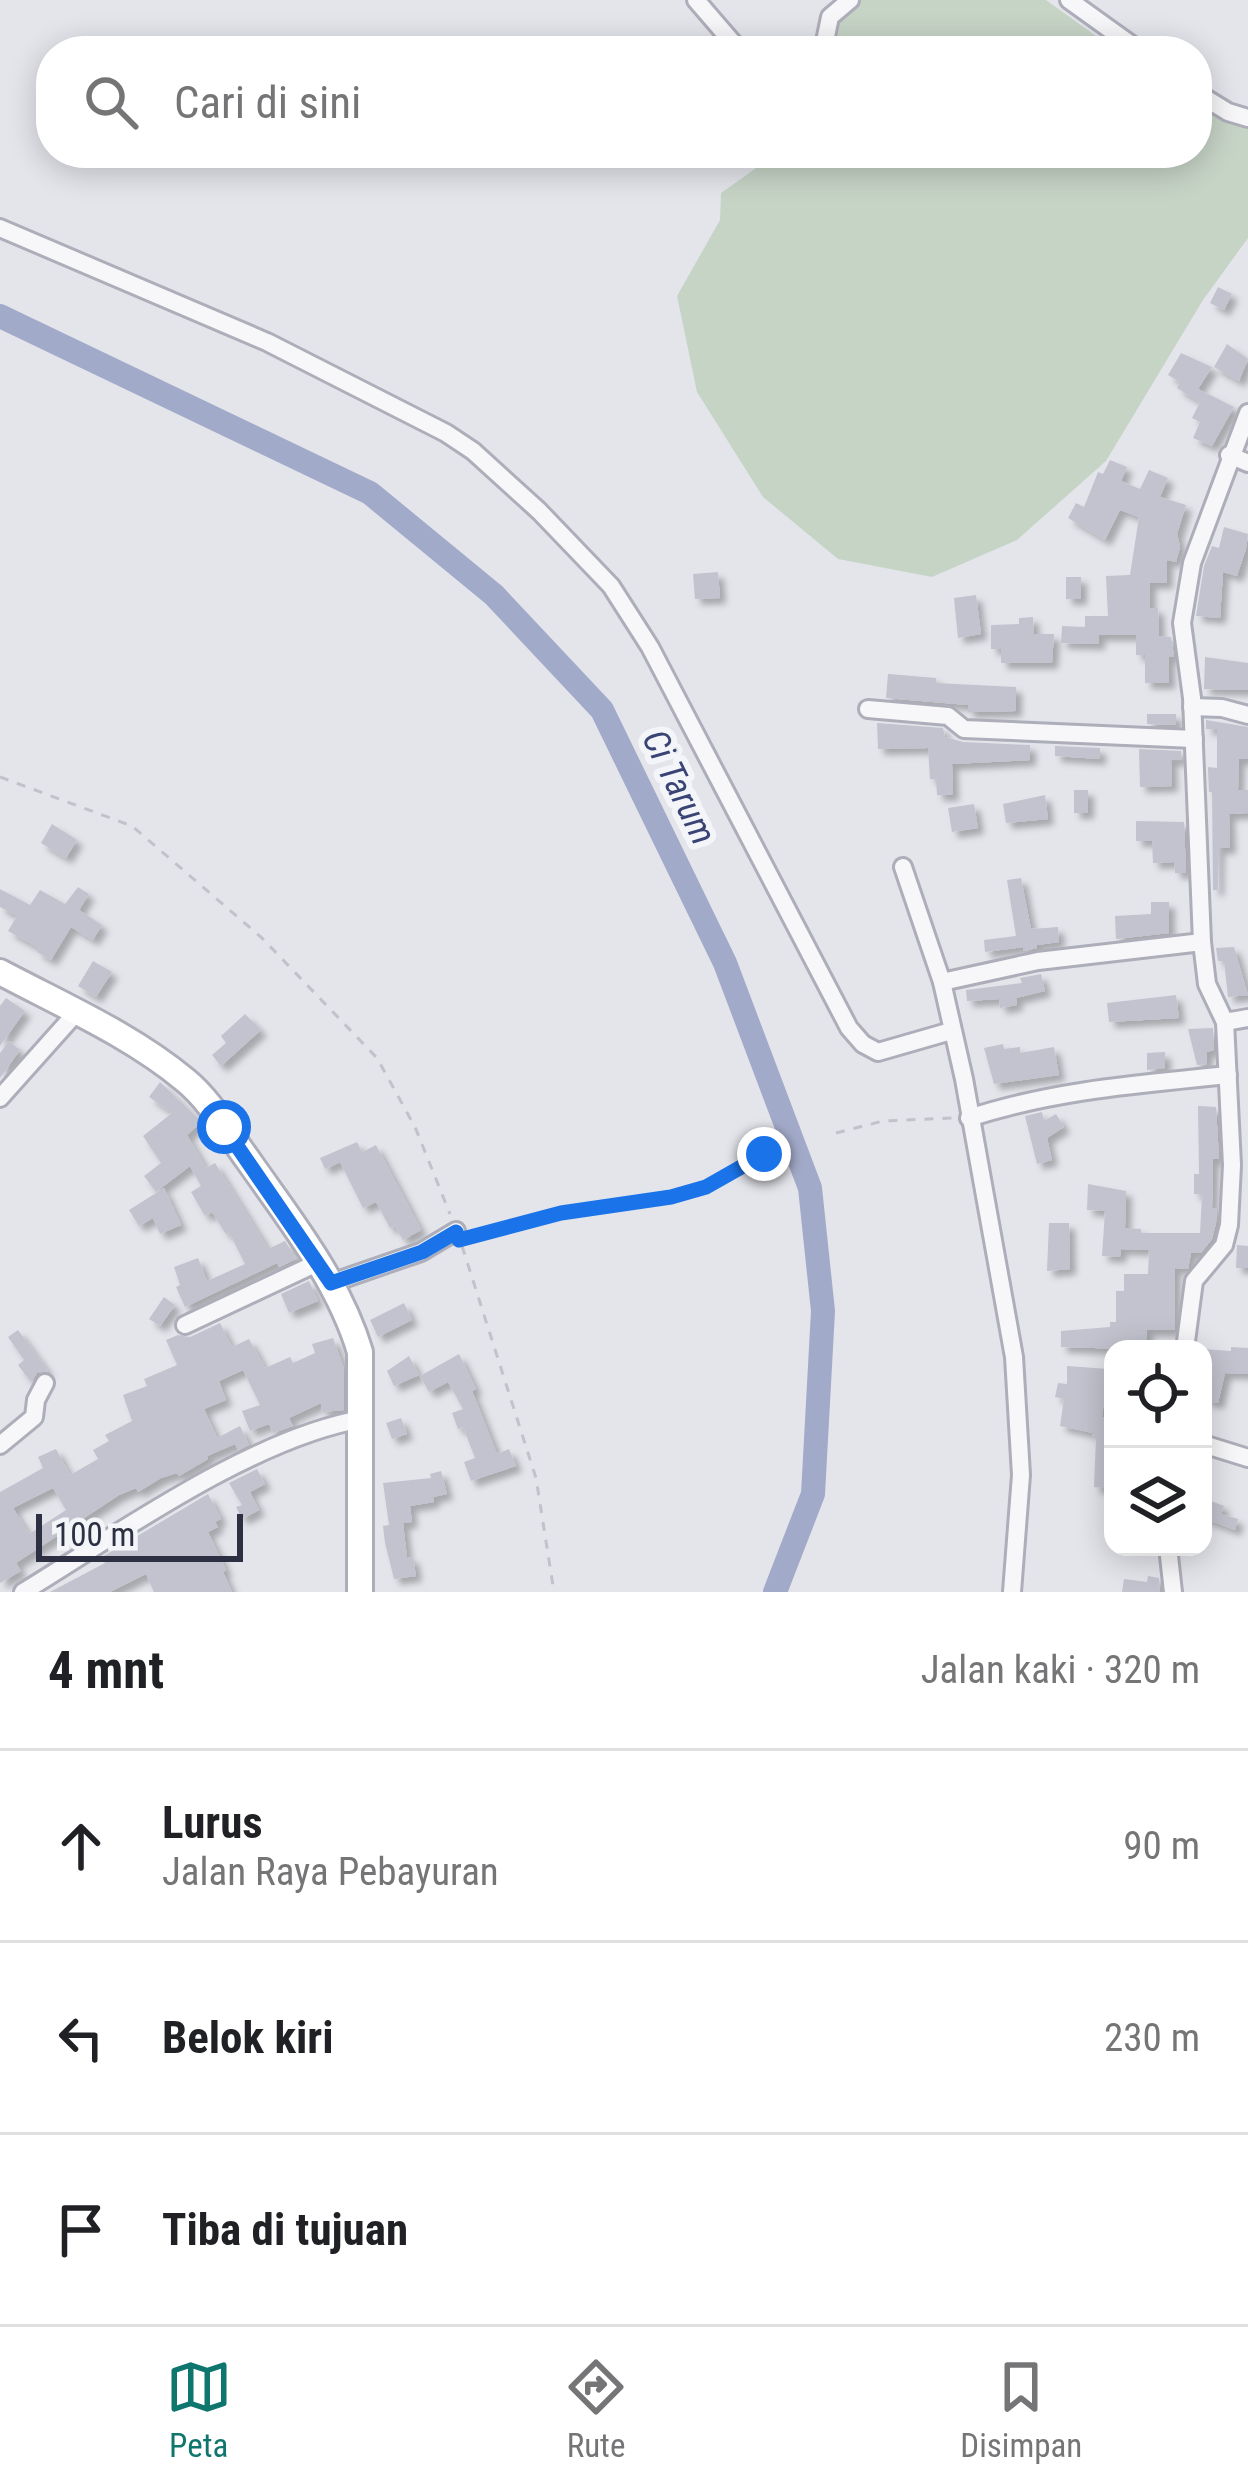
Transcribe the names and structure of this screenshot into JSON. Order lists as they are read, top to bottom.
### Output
{
  "water": ["Ci Tarum"],
  "scale_bar": "100 m",
  "page": {
    "search": "Cari di sini",
    "scale": "100 m",
    "heading": ["4 mnt", "Jalan kaki · 320 m"],
    "list": [
      ["Lurus", "Jalan Raya Pebayuran", "90 m"],
      ["Belok kiri", "230 m"],
      "Tiba di tujuan"
    ],
    "nav": ["Peta", "Rute", "Disimpan"]
  }
}
